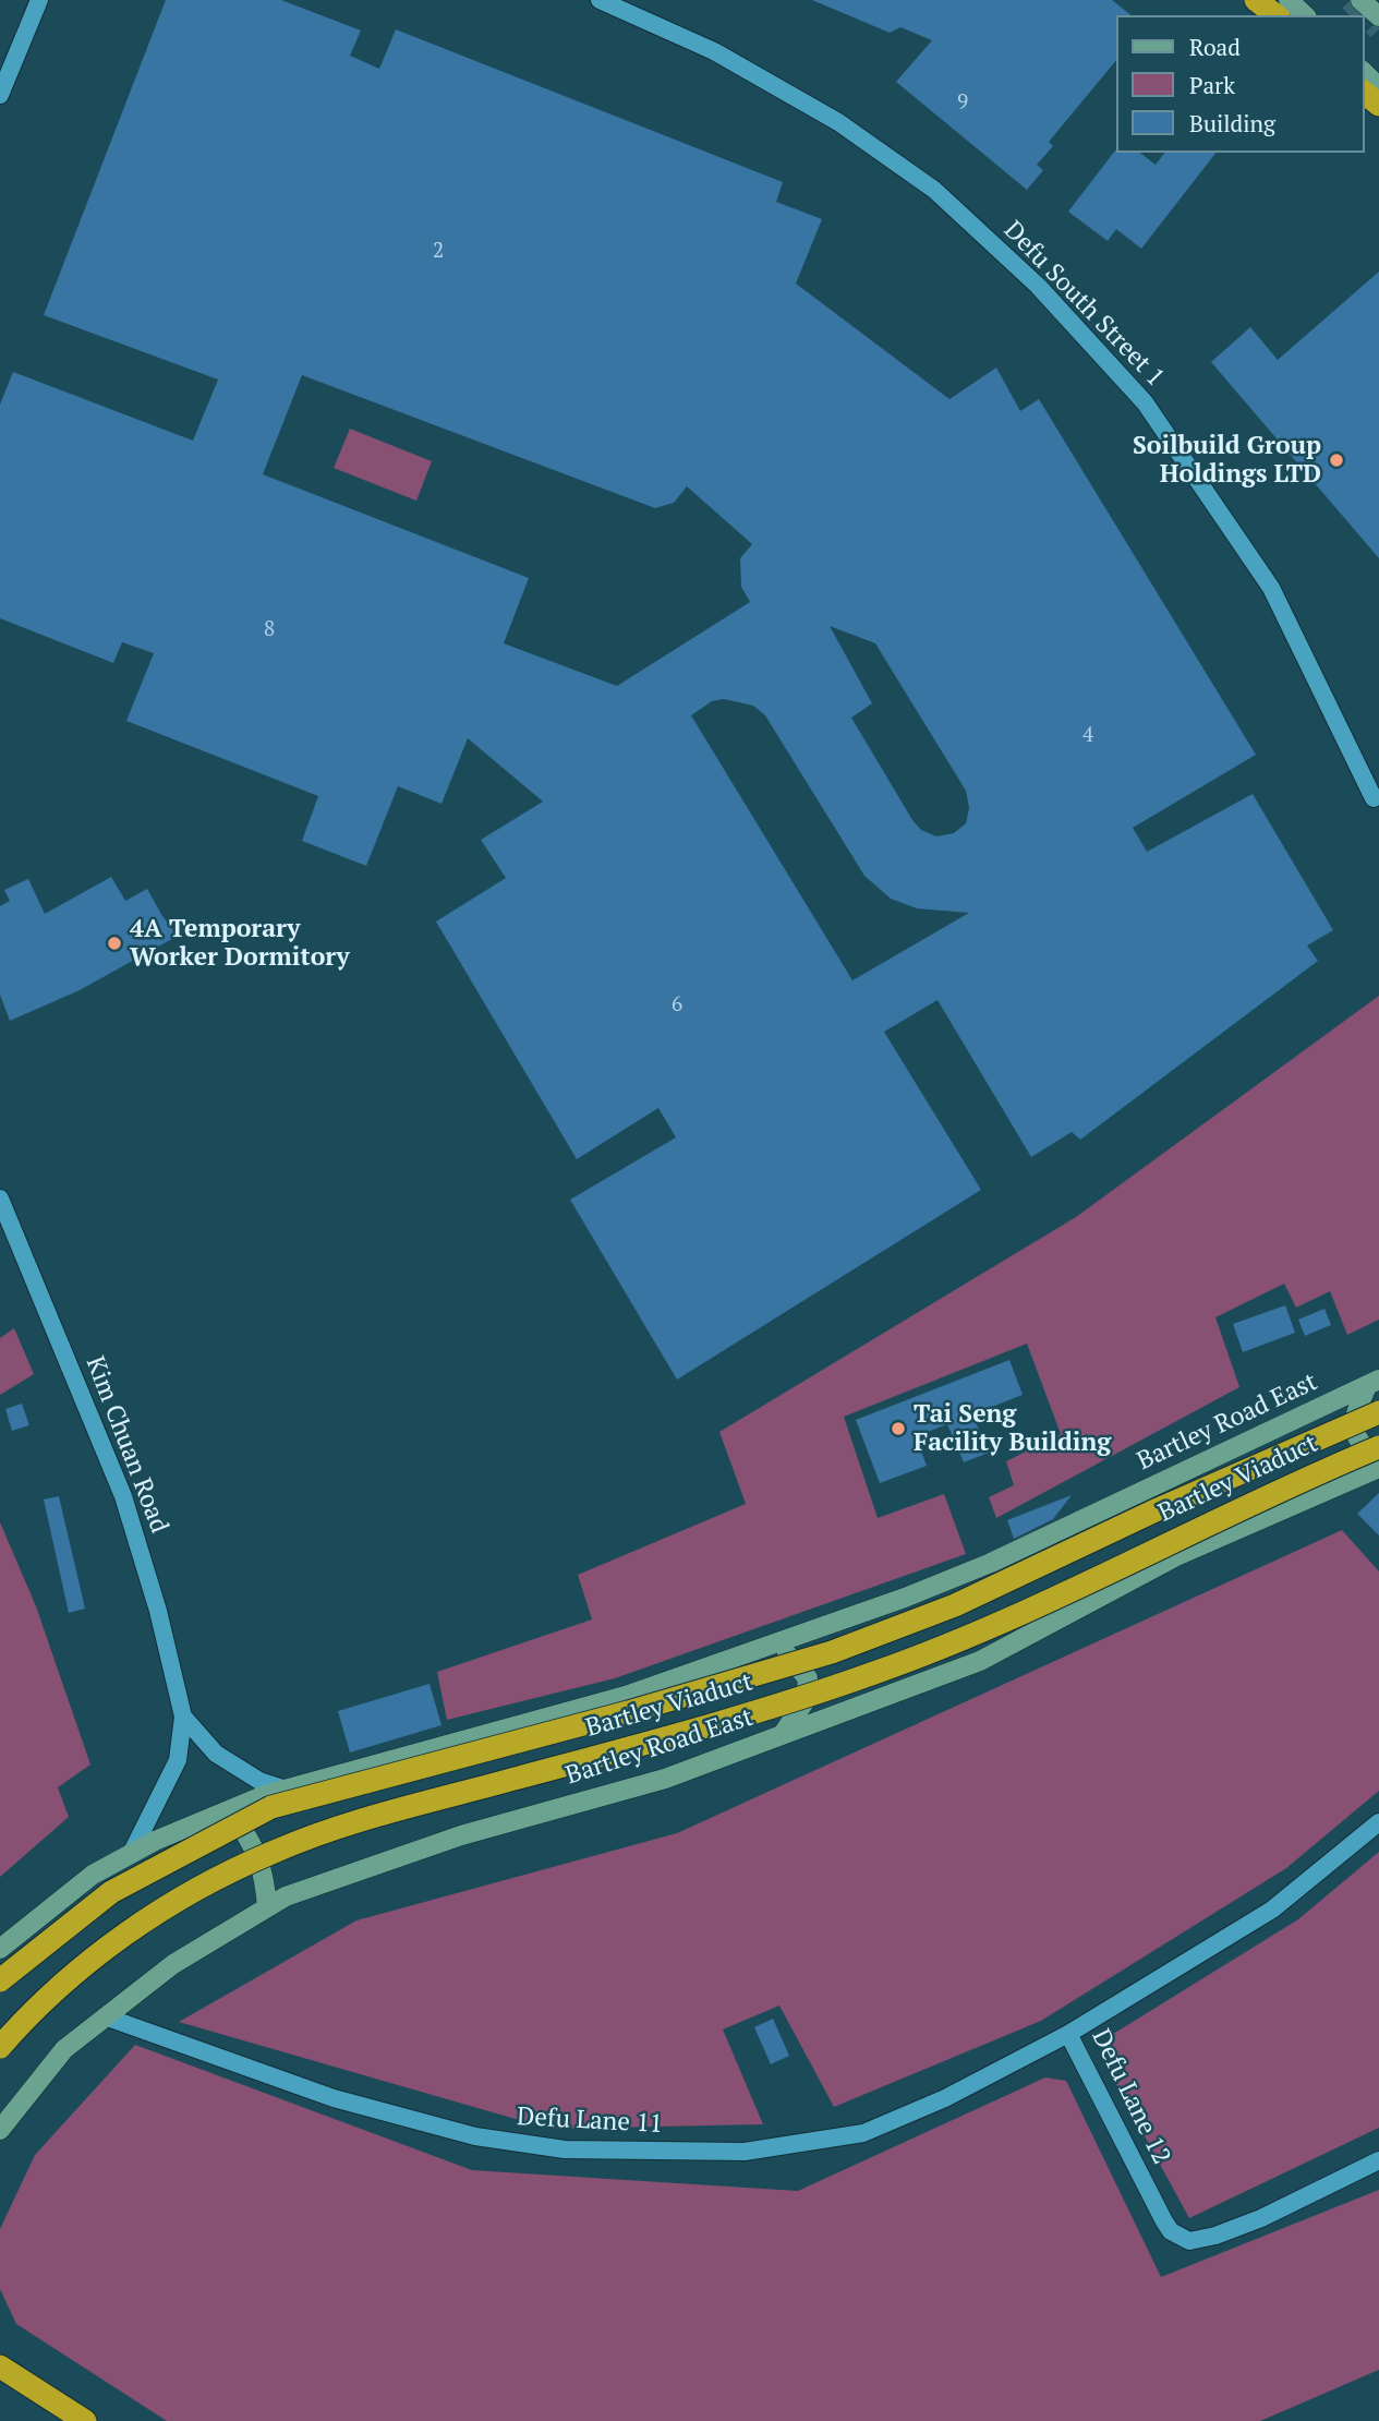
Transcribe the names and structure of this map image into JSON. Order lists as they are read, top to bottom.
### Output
{
  "streets": {
    "highway": ["Bartley Viaduct"],
    "main road": ["Bartley Road East"],
    "street": [
      "Defu South Street 1",
      "Kim Chuan Road",
      "Defu Lane 12",
      "Defu Lane 11"
    ]
  },
  "crossings": [
    ["Bartley Road East", "Defu Lane 11"],
    ["Defu Lane 12", "Defu Lane 11"]
  ],
  "places": ["Soilbuild Group Holdings LTD", "4A Temporary Worker Dormitory", "Tai Seng Facility Building"],
  "house_numbers": [
    "9",
    "2",
    "8",
    "4",
    "6"
  ],
  "legend": ["Road", "Park", "Building"]
}
